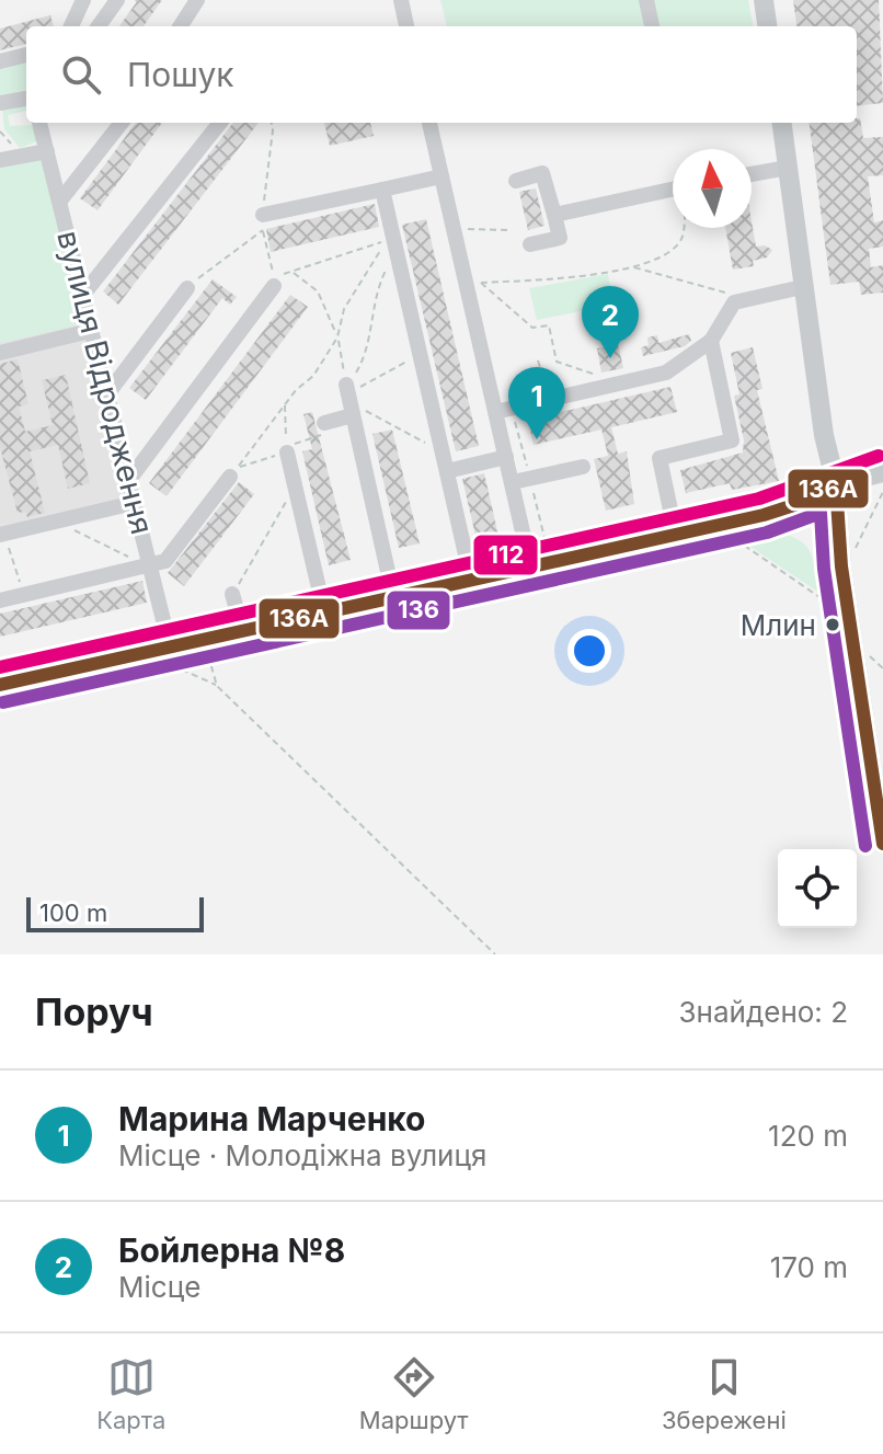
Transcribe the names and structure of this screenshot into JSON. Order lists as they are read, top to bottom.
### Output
{
  "streets": {
    "street": ["вулиця Відродження"]
  },
  "places": ["Млин"],
  "lines": ["transit line 112", "transit line 136А", "transit line 136"],
  "scale_bar": "100 m",
  "north": "top",
  "page": {
    "search": "Пошук",
    "pins": ["2", "1"],
    "scale": "100 m",
    "heading": ["Поруч", "Знайдено: 2"],
    "list": [
      {
        "mark": "1",
        "name": "Марина Марченко",
        "note": "Місце · Молодіжна вулиця",
        "value": "120 m"
      },
      {
        "mark": "2",
        "name": "Бойлерна №8",
        "note": "Місце",
        "value": "170 m"
      }
    ],
    "nav": ["Карта", "Маршрут", "Збережені"]
  }
}
